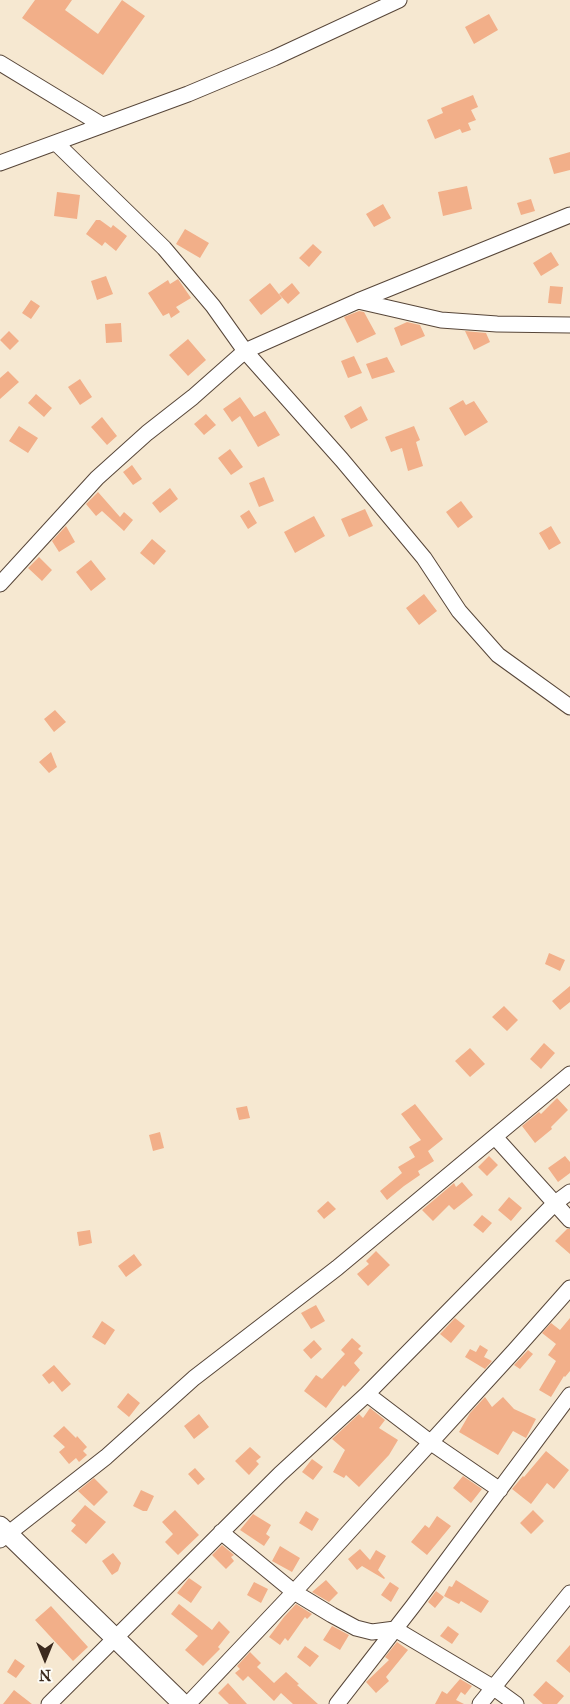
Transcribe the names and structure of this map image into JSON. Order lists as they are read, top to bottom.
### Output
{
  "north": "bottom"
}
